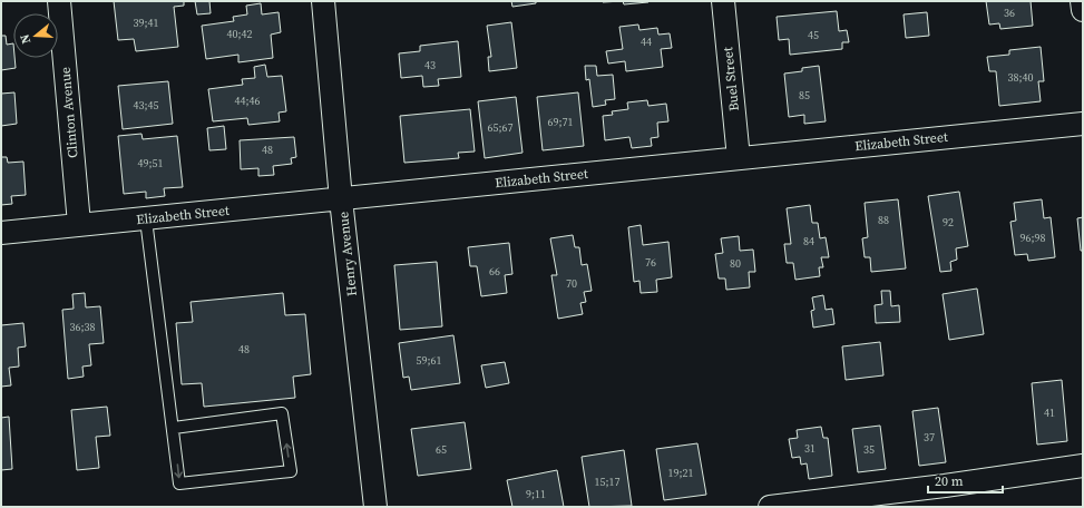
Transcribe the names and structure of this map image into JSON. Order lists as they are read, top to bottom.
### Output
{
  "streets": {
    "street": [
      "Buel Street",
      "Clinton Avenue",
      "Elizabeth Street",
      "Henry Avenue"
    ]
  },
  "crossings": [
    ["Buel Street", "Elizabeth Street"],
    ["Clinton Avenue", "Elizabeth Street"],
    ["Elizabeth Street", "Henry Avenue"]
  ],
  "house_numbers": [
    "36",
    "39;41",
    "40;42",
    "45",
    "44",
    "43",
    "38;40",
    "85",
    "44;46",
    "43;45",
    "69;71",
    "65;67",
    "48",
    "49;51",
    "88",
    "92",
    "96;98",
    "84",
    "76",
    "80",
    "66",
    "70",
    "36;38",
    "48",
    "59;61",
    "41",
    "37",
    "31",
    "65",
    "35",
    "19;21",
    "15;17",
    "9;11"
  ],
  "scale_bar": "20 m",
  "north": "left"
}
